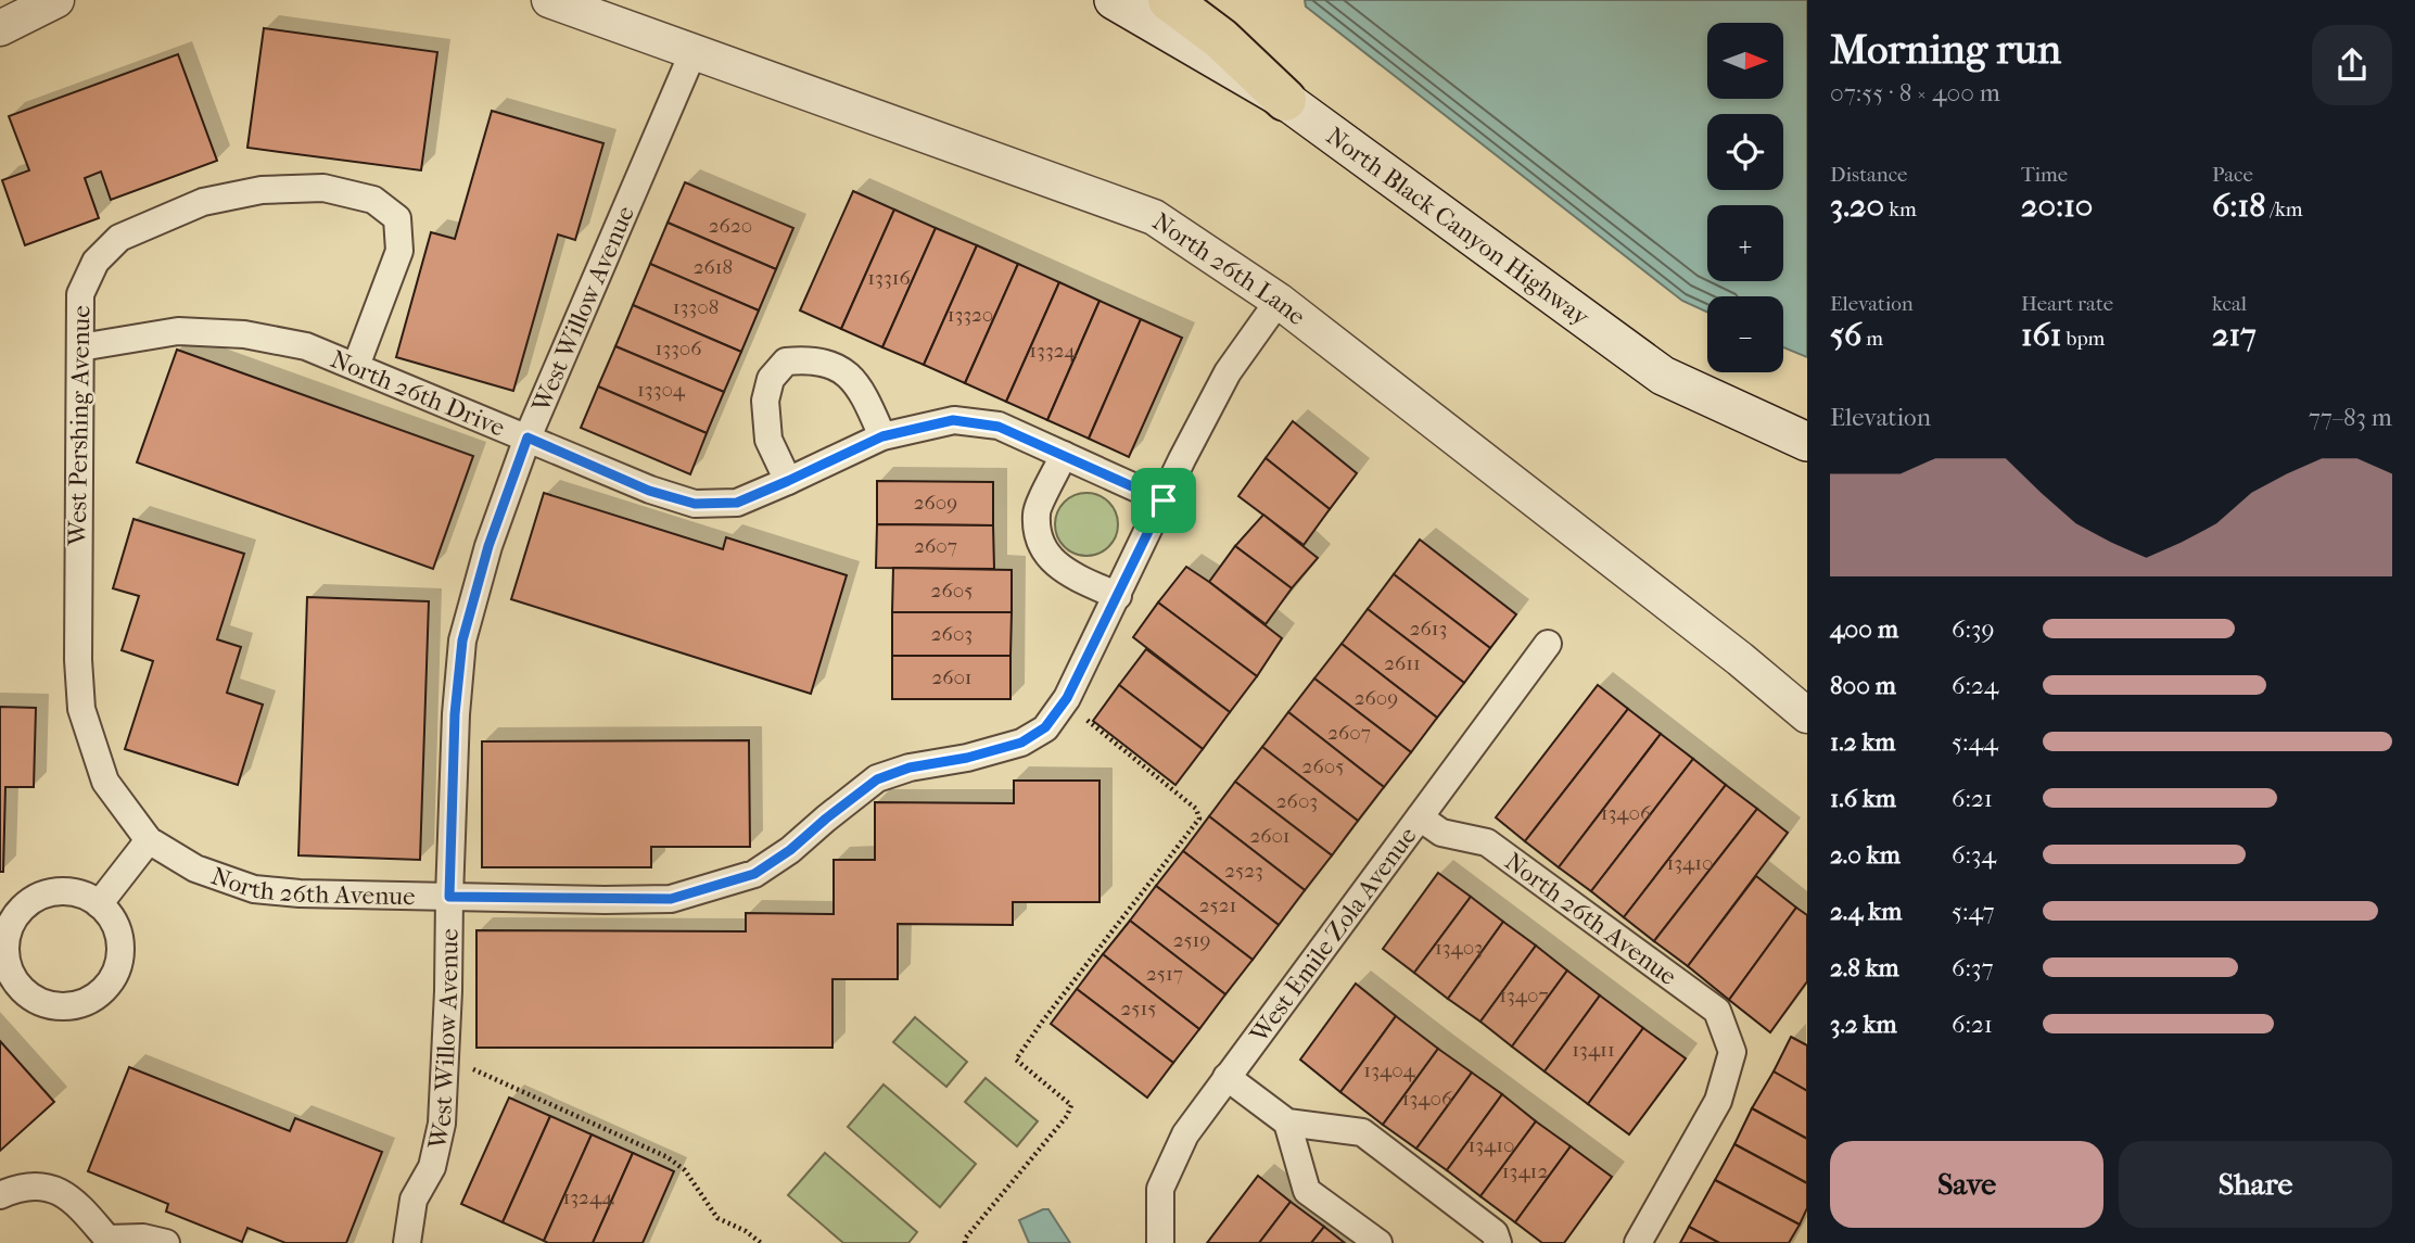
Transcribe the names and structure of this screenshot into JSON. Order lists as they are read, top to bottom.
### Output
{
  "streets": {
    "main road": ["North Black Canyon Highway"],
    "street": [
      "North 26th Lane",
      "West Willow Avenue",
      "North 26th Drive",
      "West Pershing Avenue",
      "North 26th Avenue",
      "West Emile Zola Avenue"
    ]
  },
  "crossings": [
    ["North 26th Lane", "West Willow Avenue"],
    ["North 26th Lane", "North 26th Avenue"],
    ["West Willow Avenue", "North 26th Drive"],
    ["West Willow Avenue", "North 26th Avenue"],
    ["North 26th Drive", "West Pershing Avenue"],
    ["North 26th Drive", "North 26th Avenue"],
    ["West Pershing Avenue", "North 26th Avenue"],
    ["North 26th Avenue", "West Emile Zola Avenue"]
  ],
  "house_numbers": [
    "2620",
    "2618",
    "13316",
    "13308",
    "13320",
    "13306",
    "13324",
    "13304",
    "2609",
    "2607",
    "2605",
    "2613",
    "2603",
    "2611",
    "2601",
    "2609",
    "2607",
    "2605",
    "2603",
    "13406",
    "2601",
    "13410",
    "2523",
    "2521",
    "2519",
    "13403",
    "2517",
    "13407",
    "2515",
    "13411",
    "13404",
    "13406",
    "13410",
    "13412",
    "13244"
  ],
  "north": "right",
  "page": {
    "heading": ["Morning run", "07:55 · 8 × 400 m"],
    "map_buttons": ["+", "−"],
    "stats": [
      ["Distance", "3.20 km"],
      ["Time", "20:10"],
      ["Pace", "6:18 /km"],
      ["Elevation", "56 m"],
      ["Heart rate", "161 bpm"],
      ["kcal", "217"]
    ],
    "chart": ["Elevation", "77–83 m"],
    "list": [
      {
        "name": "400 m",
        "note": "6:39"
      },
      {
        "name": "800 m",
        "note": "6:24"
      },
      {
        "name": "1.2 km",
        "note": "5:44"
      },
      {
        "name": "1.6 km",
        "note": "6:21"
      },
      {
        "name": "2.0 km",
        "note": "6:34"
      },
      {
        "name": "2.4 km",
        "note": "5:47"
      },
      {
        "name": "2.8 km",
        "note": "6:37"
      },
      {
        "name": "3.2 km",
        "note": "6:21"
      }
    ],
    "buttons": ["Save", "Share"]
  }
}
